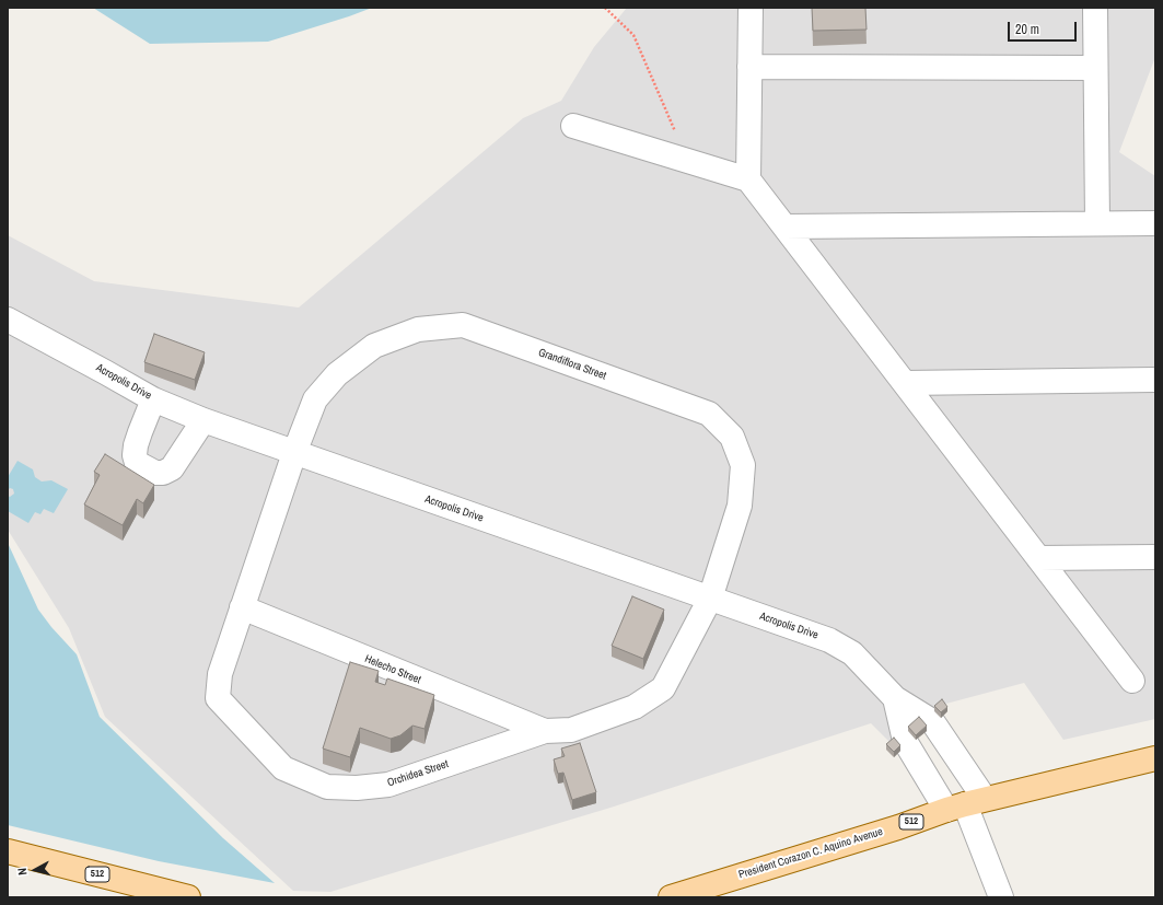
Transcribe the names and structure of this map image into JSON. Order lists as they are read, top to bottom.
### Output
{
  "streets": {
    "main road": ["512", "President Corazon C. Aquino Avenue"],
    "street": [
      "Grandiflora Street",
      "Acropolis Drive",
      "Helecho Street",
      "Orchidea Street"
    ]
  },
  "crossings": [
    ["Grandiflora Street", "Acropolis Drive"],
    ["Grandiflora Street", "Orchidea Street"],
    ["Acropolis Drive", "Orchidea Street"],
    ["Acropolis Drive", "President Corazon C. Aquino Avenue"],
    ["Helecho Street", "Orchidea Street"]
  ],
  "scale_bar": "20 m",
  "north": "left"
}
